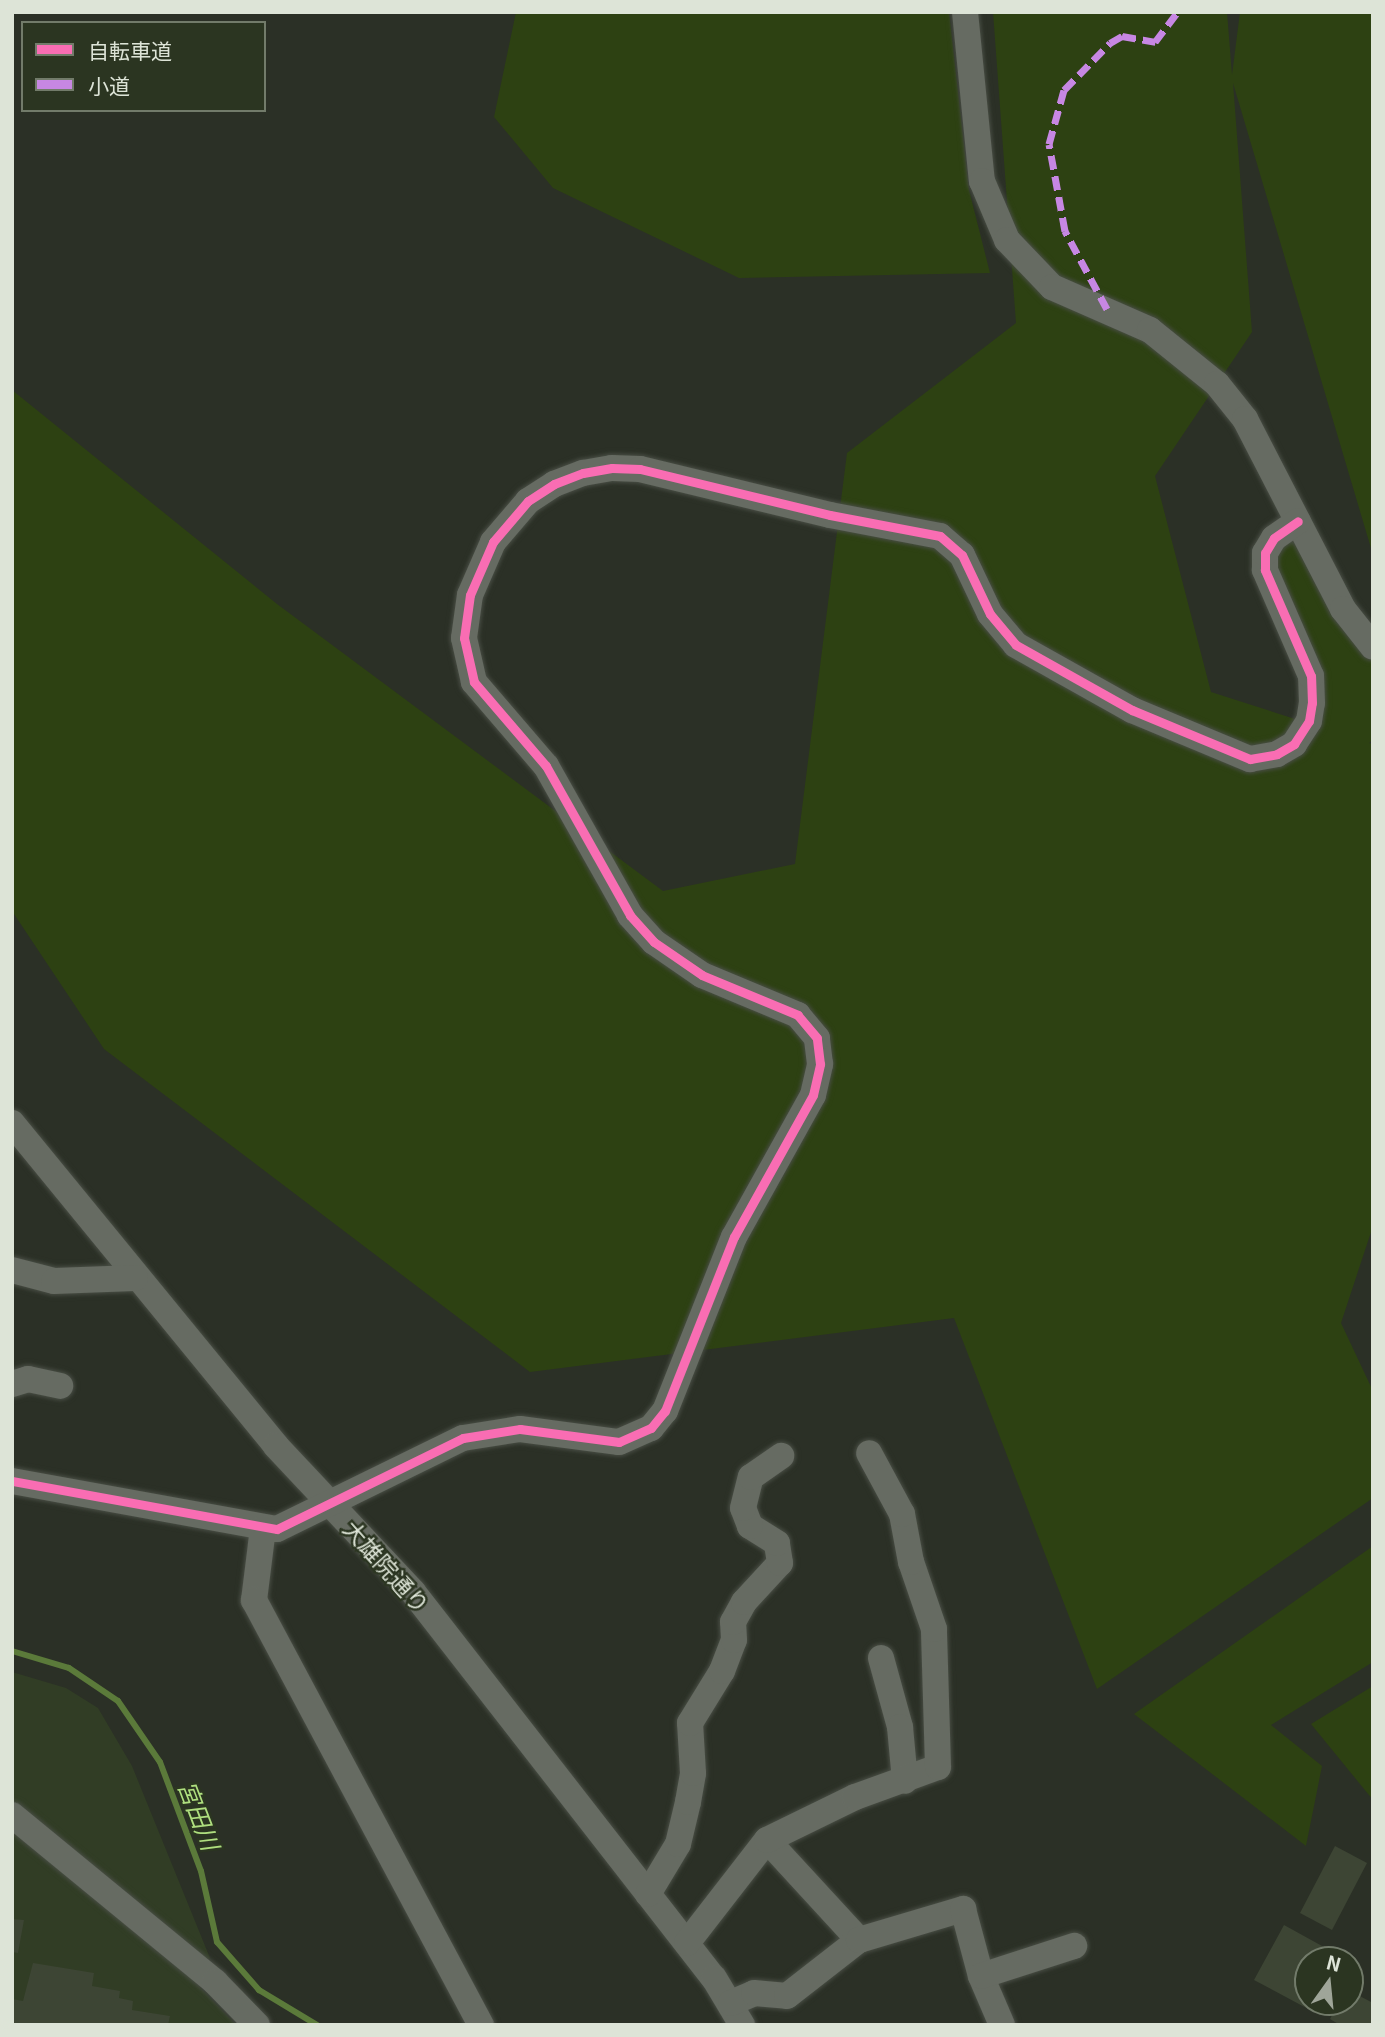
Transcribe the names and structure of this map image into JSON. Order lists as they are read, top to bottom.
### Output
{
  "streets": {
    "street": ["大雄院通り"]
  },
  "water": ["宮田川"],
  "legend": ["自転車道", "小道"],
  "north": "top"
}
